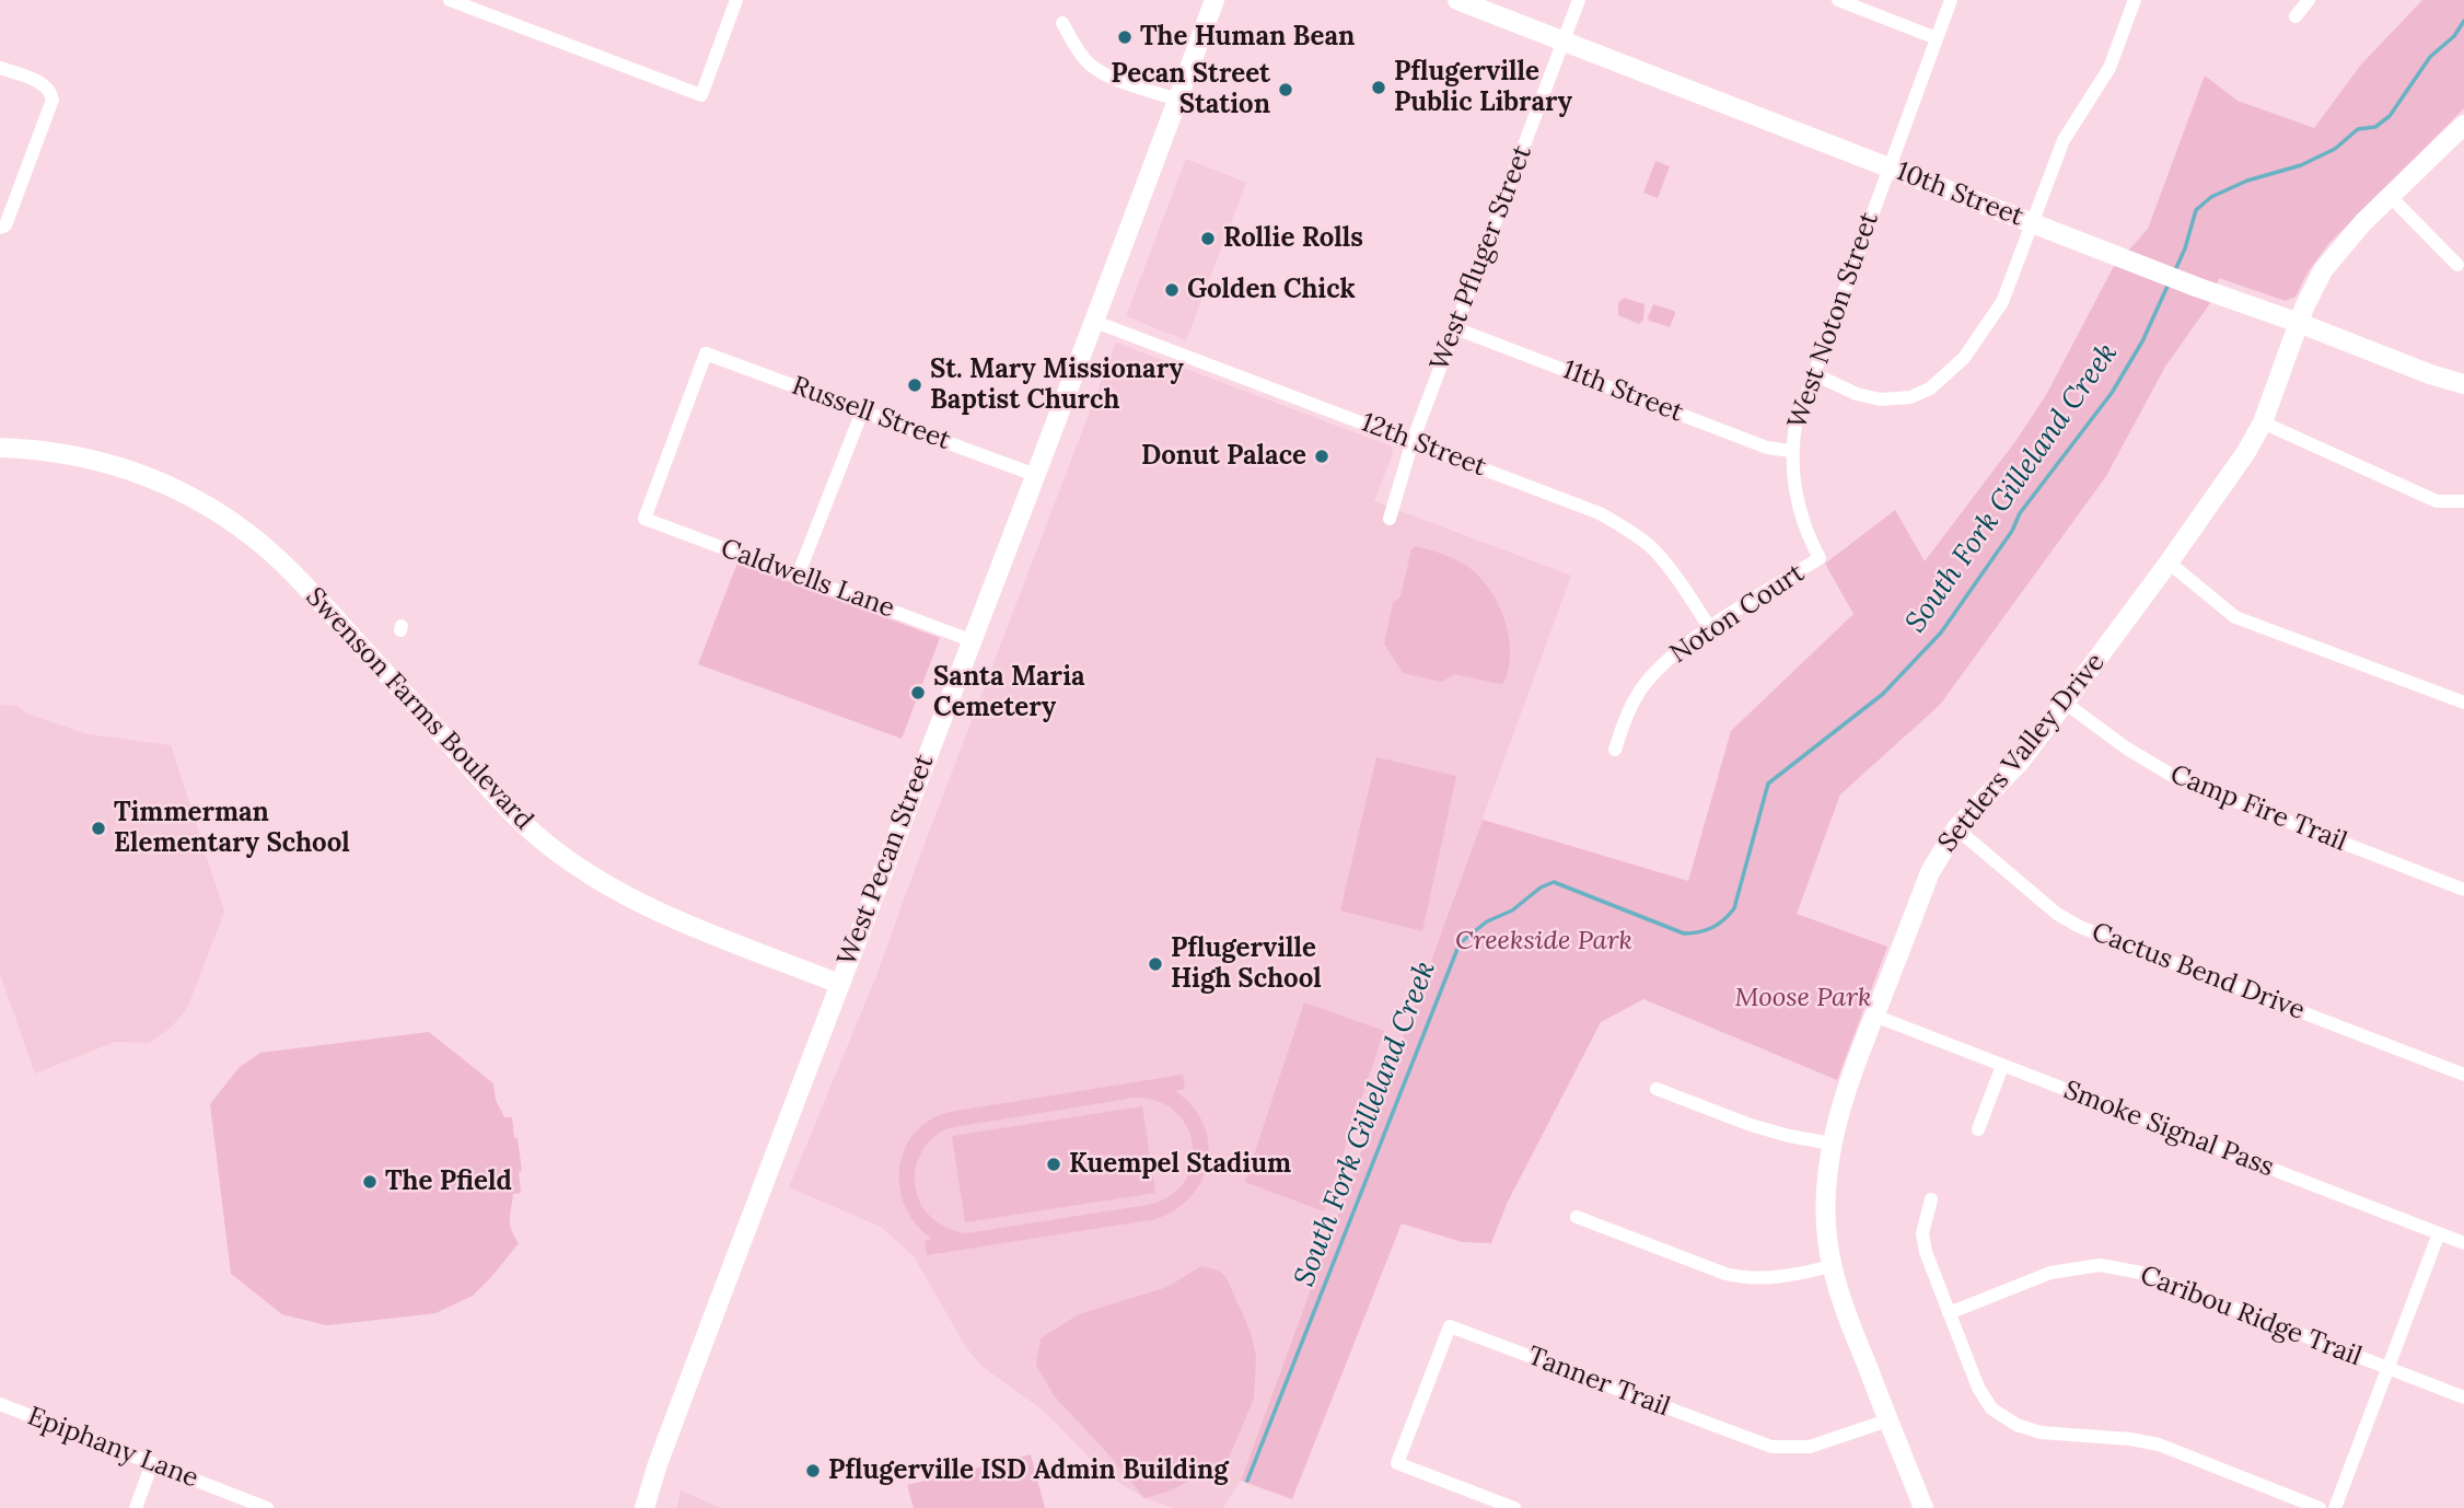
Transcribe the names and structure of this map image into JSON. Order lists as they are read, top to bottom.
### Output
{
  "streets": {
    "street": [
      "10th Street",
      "West Pfluger Street",
      "West Noton Street",
      "11th Street",
      "Russell Street",
      "12th Street",
      "Caldwells Lane",
      "Noton Court",
      "Swenson Farms Boulevard",
      "Settlers Valley Drive",
      "Camp Fire Trail",
      "West Pecan Street",
      "Cactus Bend Drive",
      "Smoke Signal Pass",
      "Caribou Ridge Trail",
      "Tanner Trail",
      "Epiphany Lane"
    ]
  },
  "crossings": [
    ["10th Street", "West Pfluger Street"],
    ["10th Street", "West Noton Street"],
    ["10th Street", "Settlers Valley Drive"],
    ["West Pfluger Street", "11th Street"],
    ["West Pfluger Street", "12th Street"],
    ["West Noton Street", "11th Street"],
    ["West Noton Street", "Noton Court"],
    ["Russell Street", "Caldwells Lane"],
    ["Russell Street", "West Pecan Street"],
    ["12th Street", "Noton Court"],
    ["12th Street", "West Pecan Street"],
    ["Caldwells Lane", "West Pecan Street"],
    ["Swenson Farms Boulevard", "West Pecan Street"],
    ["Settlers Valley Drive", "Camp Fire Trail"],
    ["Settlers Valley Drive", "Cactus Bend Drive"],
    ["Settlers Valley Drive", "Smoke Signal Pass"],
    ["Settlers Valley Drive", "Tanner Trail"]
  ],
  "water": ["South Fork Gilleland Creek"],
  "parks": ["Creekside Park", "Moose Park"],
  "places": [
    "The Human Bean",
    "Pflugerville Public Library",
    "Pecan Street Station",
    "Rollie Rolls",
    "Golden Chick",
    "St. Mary Missionary Baptist Church",
    "Donut Palace",
    "Santa Maria Cemetery",
    "Timmerman Elementary School",
    "Pflugerville High School",
    "Kuempel Stadium",
    "The Pfield",
    "Pflugerville ISD Admin Building"
  ]
}
